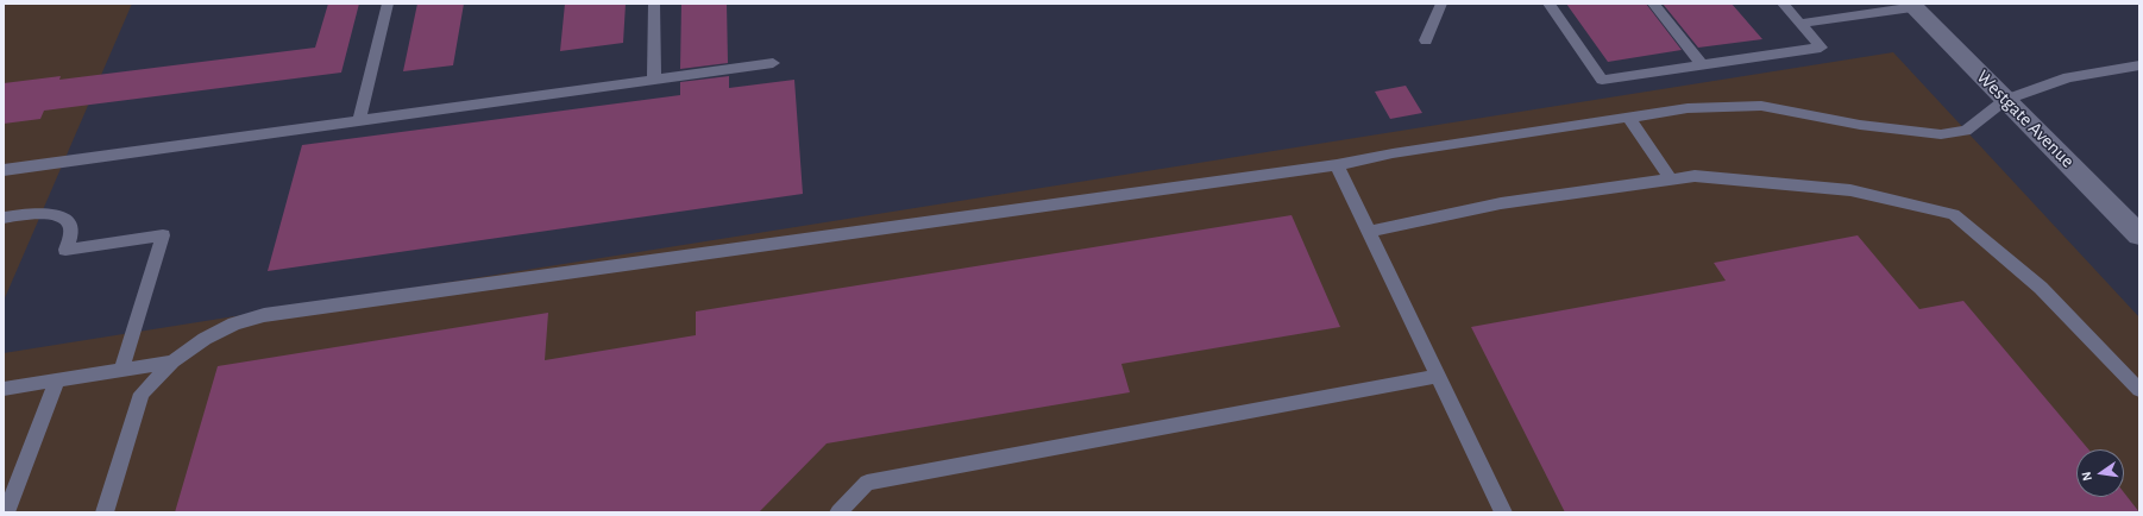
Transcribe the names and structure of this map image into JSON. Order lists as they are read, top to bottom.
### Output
{
  "streets": {
    "street": ["Westgate Avenue"]
  },
  "north": "left"
}
